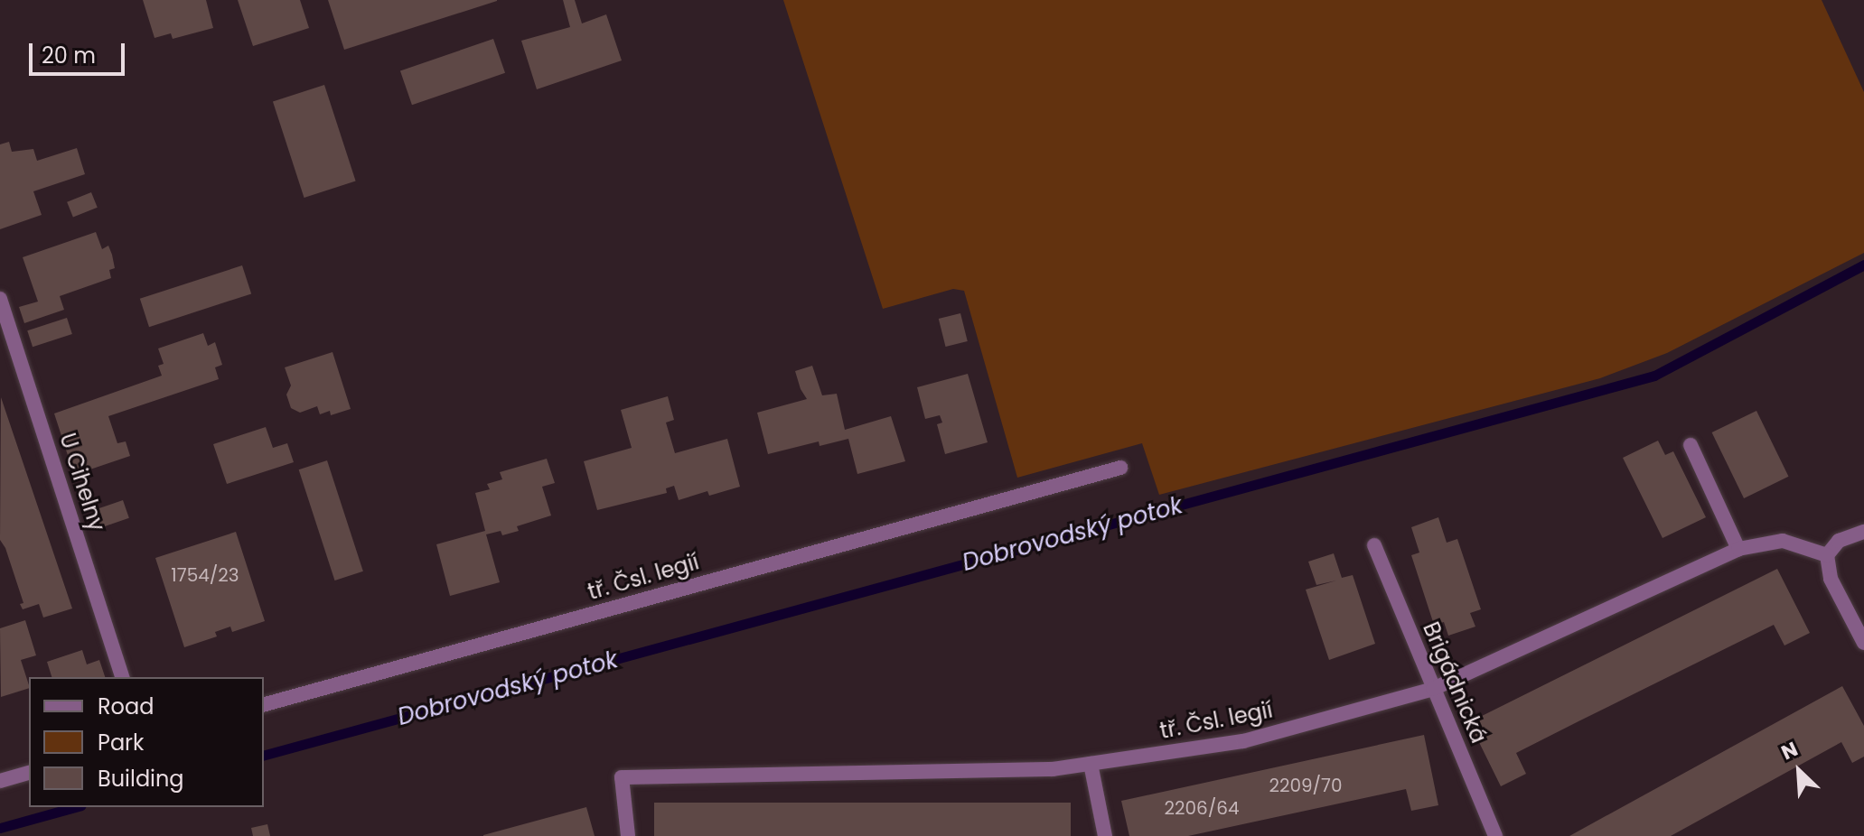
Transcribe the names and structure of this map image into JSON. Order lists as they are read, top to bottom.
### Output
{
  "streets": {
    "street": ["U Cihelny", "tř. Čsl. legií", "Brigádnická"]
  },
  "crossings": [
    ["tř. Čsl. legií", "Brigádnická"]
  ],
  "water": ["Dobrovodský potok"],
  "house_numbers": ["1754/23", "2209/70", "2206/64"],
  "legend": ["Road", "Park", "Building"],
  "scale_bar": "20 m",
  "north": "top left"
}
